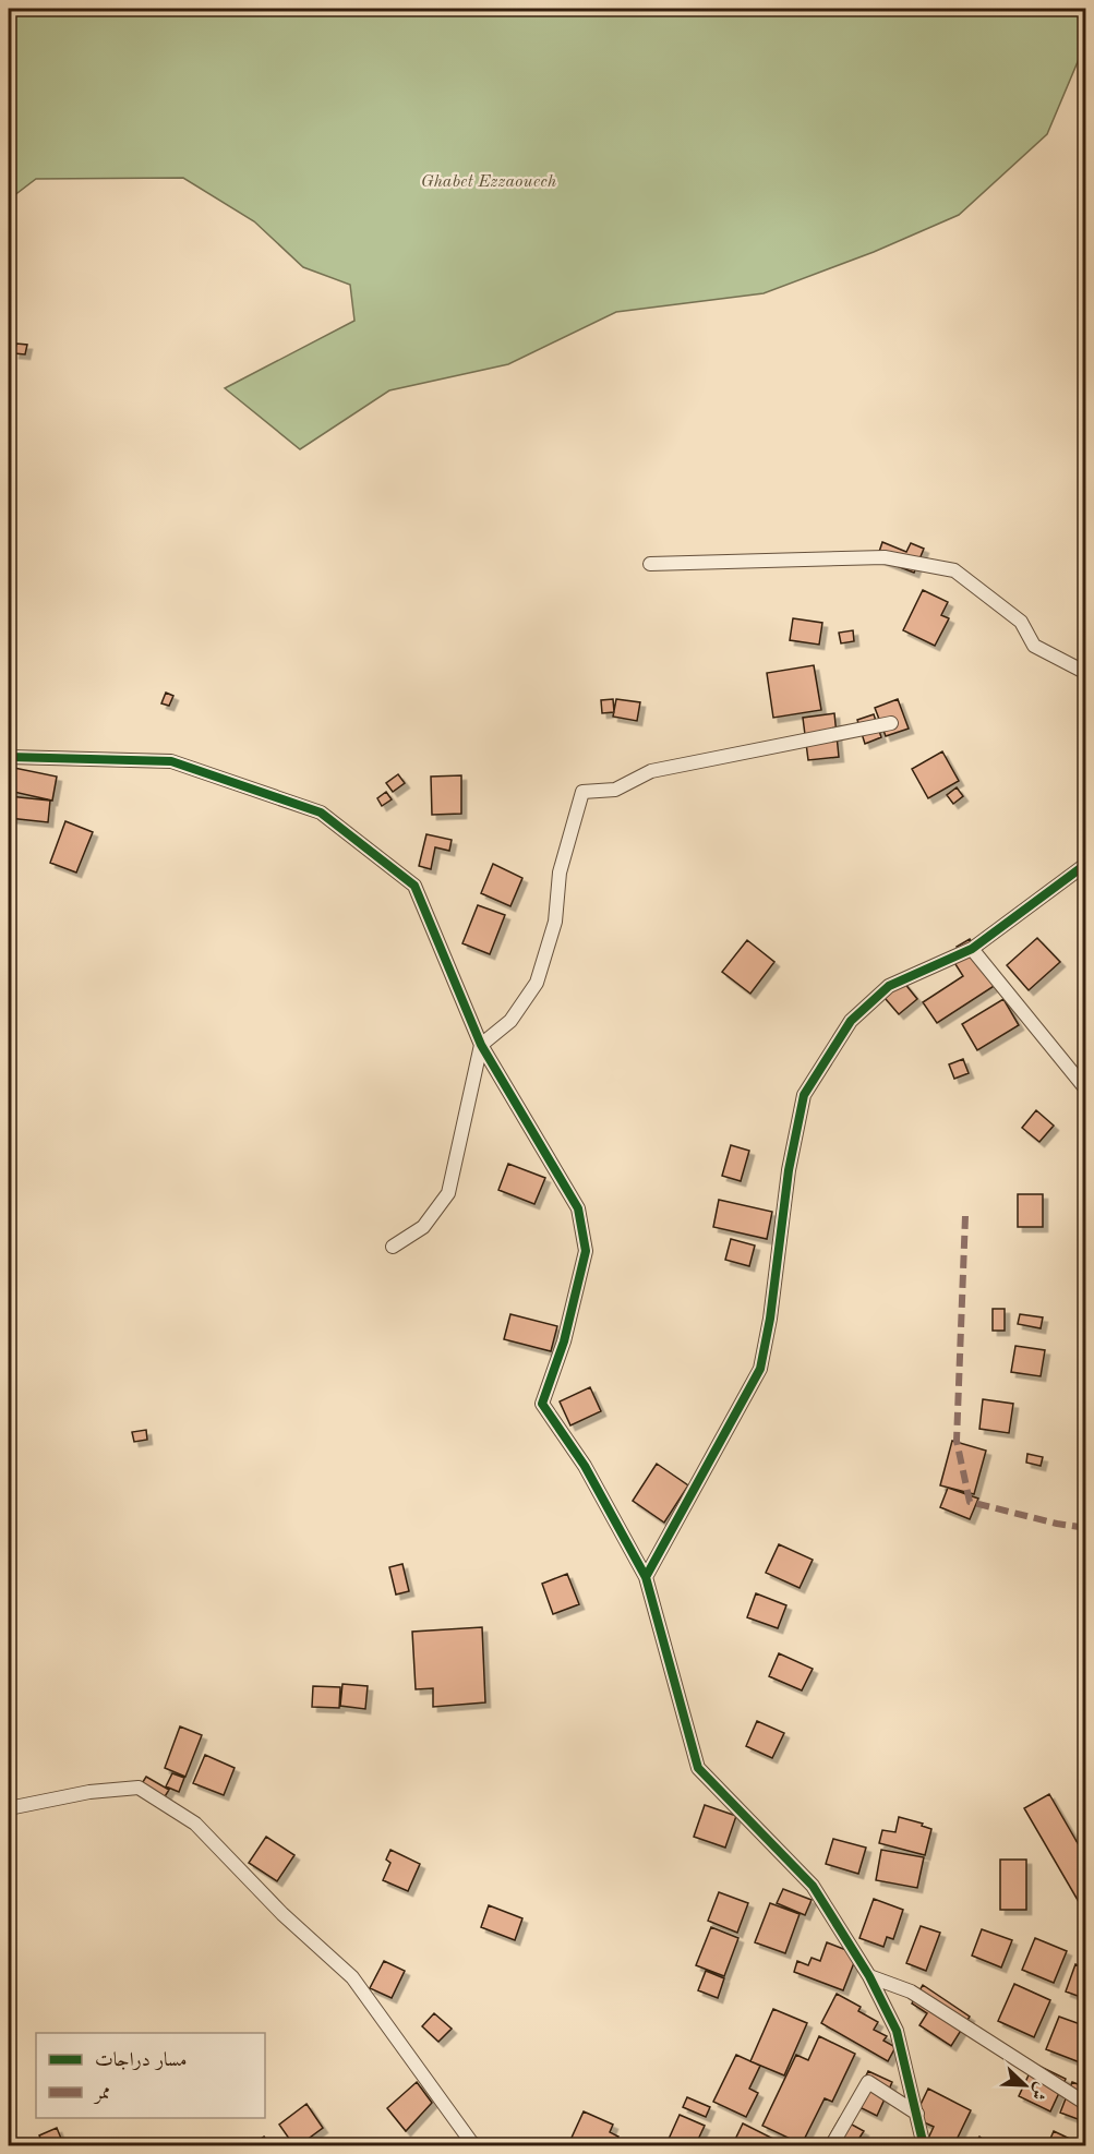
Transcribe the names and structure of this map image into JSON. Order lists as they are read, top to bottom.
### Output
{
  "parks": ["Ghabet Ezzaouech"],
  "legend": ["مسار دراجات", "ممر"],
  "north": "bottom right"
}
